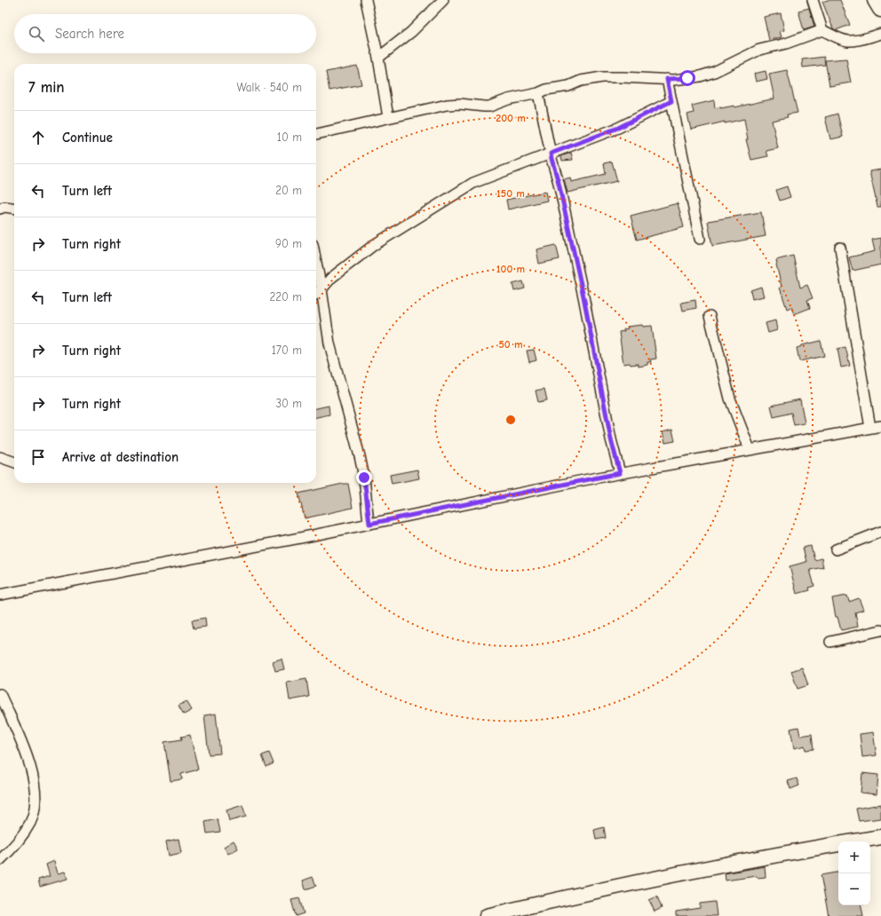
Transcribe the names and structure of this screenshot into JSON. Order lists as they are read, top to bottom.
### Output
{
  "page": {
    "search": "Search here",
    "heading": ["7 min", "Walk · 540 m"],
    "list": [
      ["Continue", "10 m"],
      ["Turn left", "20 m"],
      ["Turn right", "90 m"],
      ["Turn left", "220 m"],
      ["Turn right", "170 m"],
      ["Turn right", "30 m"],
      "Arrive at destination"
    ],
    "map_buttons": ["+", "−"]
  },
  "rings": [
    "200 m",
    "150 m",
    "100 m",
    "50 m"
  ]
}
